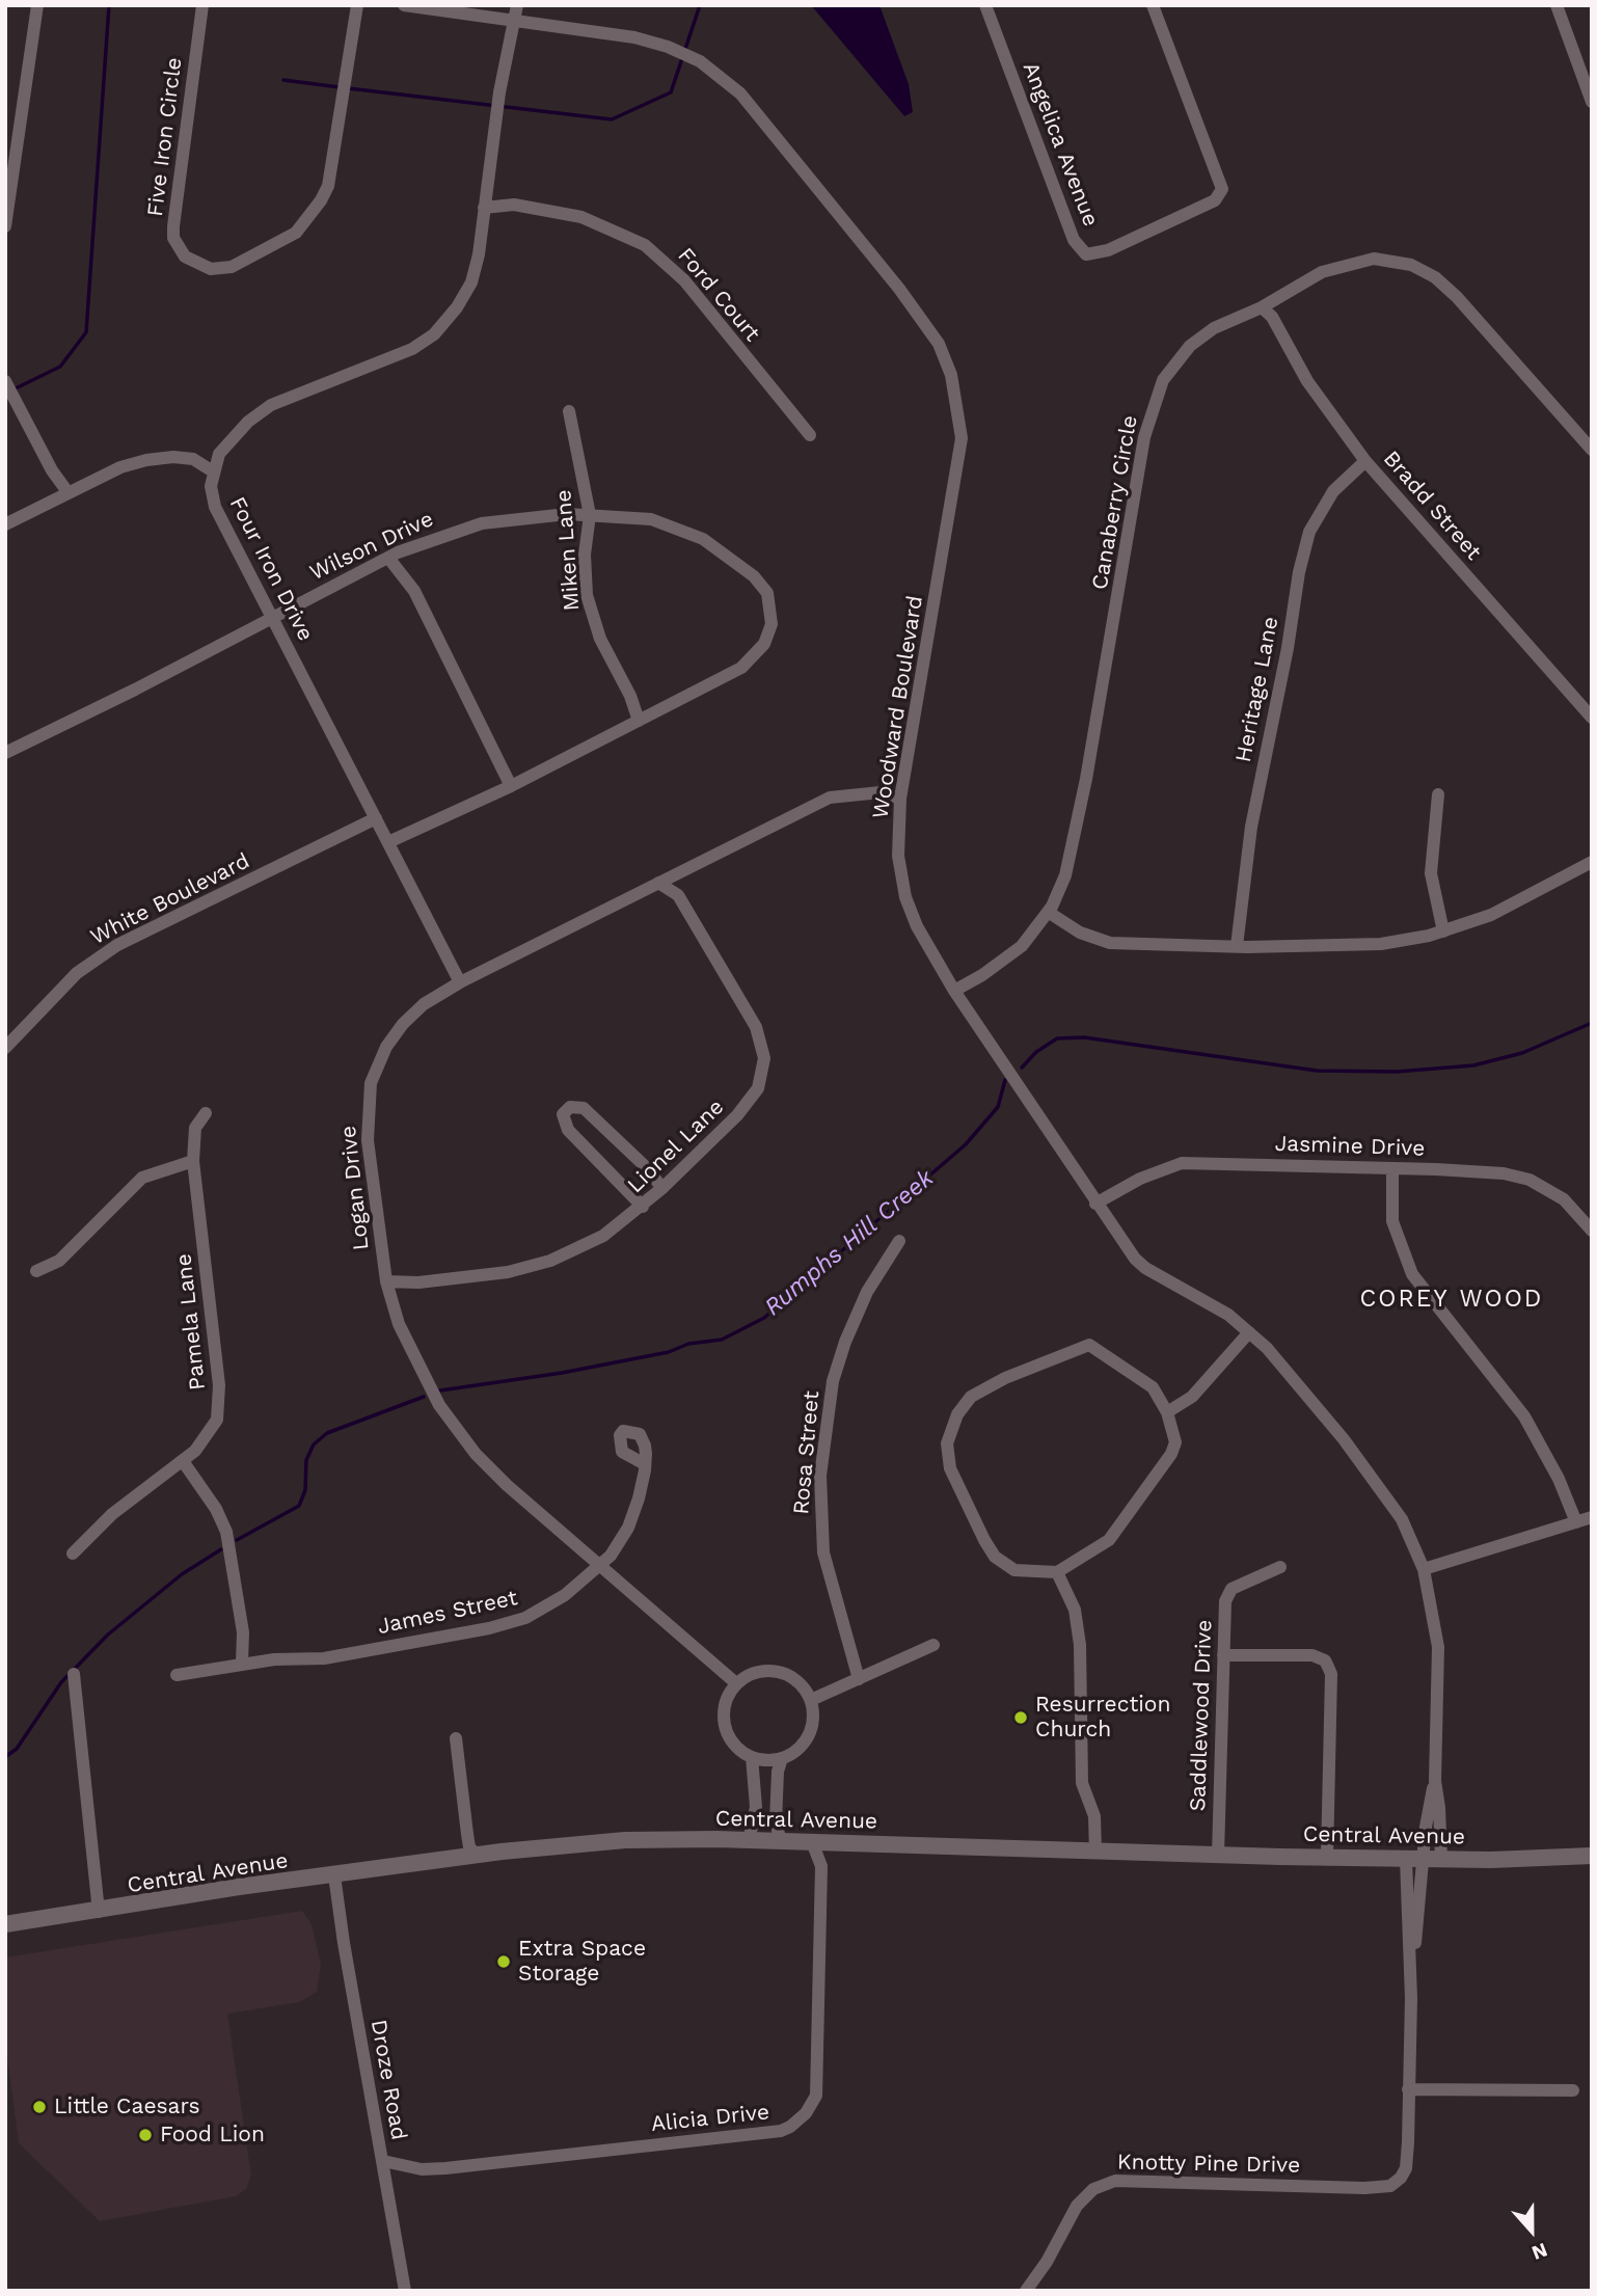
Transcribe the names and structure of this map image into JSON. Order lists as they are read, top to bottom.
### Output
{
  "streets": {
    "street": [
      "Five Iron Circle",
      "Angelica Avenue",
      "Ford Court",
      "Canaberry Circle",
      "Bradd Street",
      "Wilson Drive",
      "Miken Lane",
      "Four Iron Drive",
      "Heritage Lane",
      "Woodward Boulevard",
      "White Boulevard",
      "Lionel Lane",
      "Jasmine Drive",
      "Logan Drive",
      "Pamela Lane",
      "Rosa Street",
      "James Street",
      "Saddlewood Drive",
      "Central Avenue",
      "Droze Road",
      "Alicia Drive",
      "Knotty Pine Drive"
    ]
  },
  "crossings": [
    ["Canaberry Circle", "Bradd Street"],
    ["Canaberry Circle", "Woodward Boulevard"],
    ["Bradd Street", "Heritage Lane"],
    ["Wilson Drive", "Miken Lane"],
    ["Wilson Drive", "Four Iron Drive"],
    ["Four Iron Drive", "White Boulevard"],
    ["Four Iron Drive", "Logan Drive"],
    ["Woodward Boulevard", "Jasmine Drive"],
    ["Woodward Boulevard", "Logan Drive"],
    ["Woodward Boulevard", "Central Avenue"],
    ["Lionel Lane", "Logan Drive"],
    ["Logan Drive", "James Street"],
    ["Saddlewood Drive", "Central Avenue"],
    ["Central Avenue", "Droze Road"],
    ["Central Avenue", "Alicia Drive"],
    ["Droze Road", "Alicia Drive"]
  ],
  "districts": ["COREY WOOD"],
  "water": ["Rumphs Hill Creek"],
  "places": [
    "Resurrection Church",
    "Extra Space Storage",
    "Little Caesars",
    "Food Lion"
  ],
  "north": "bottom"
}
